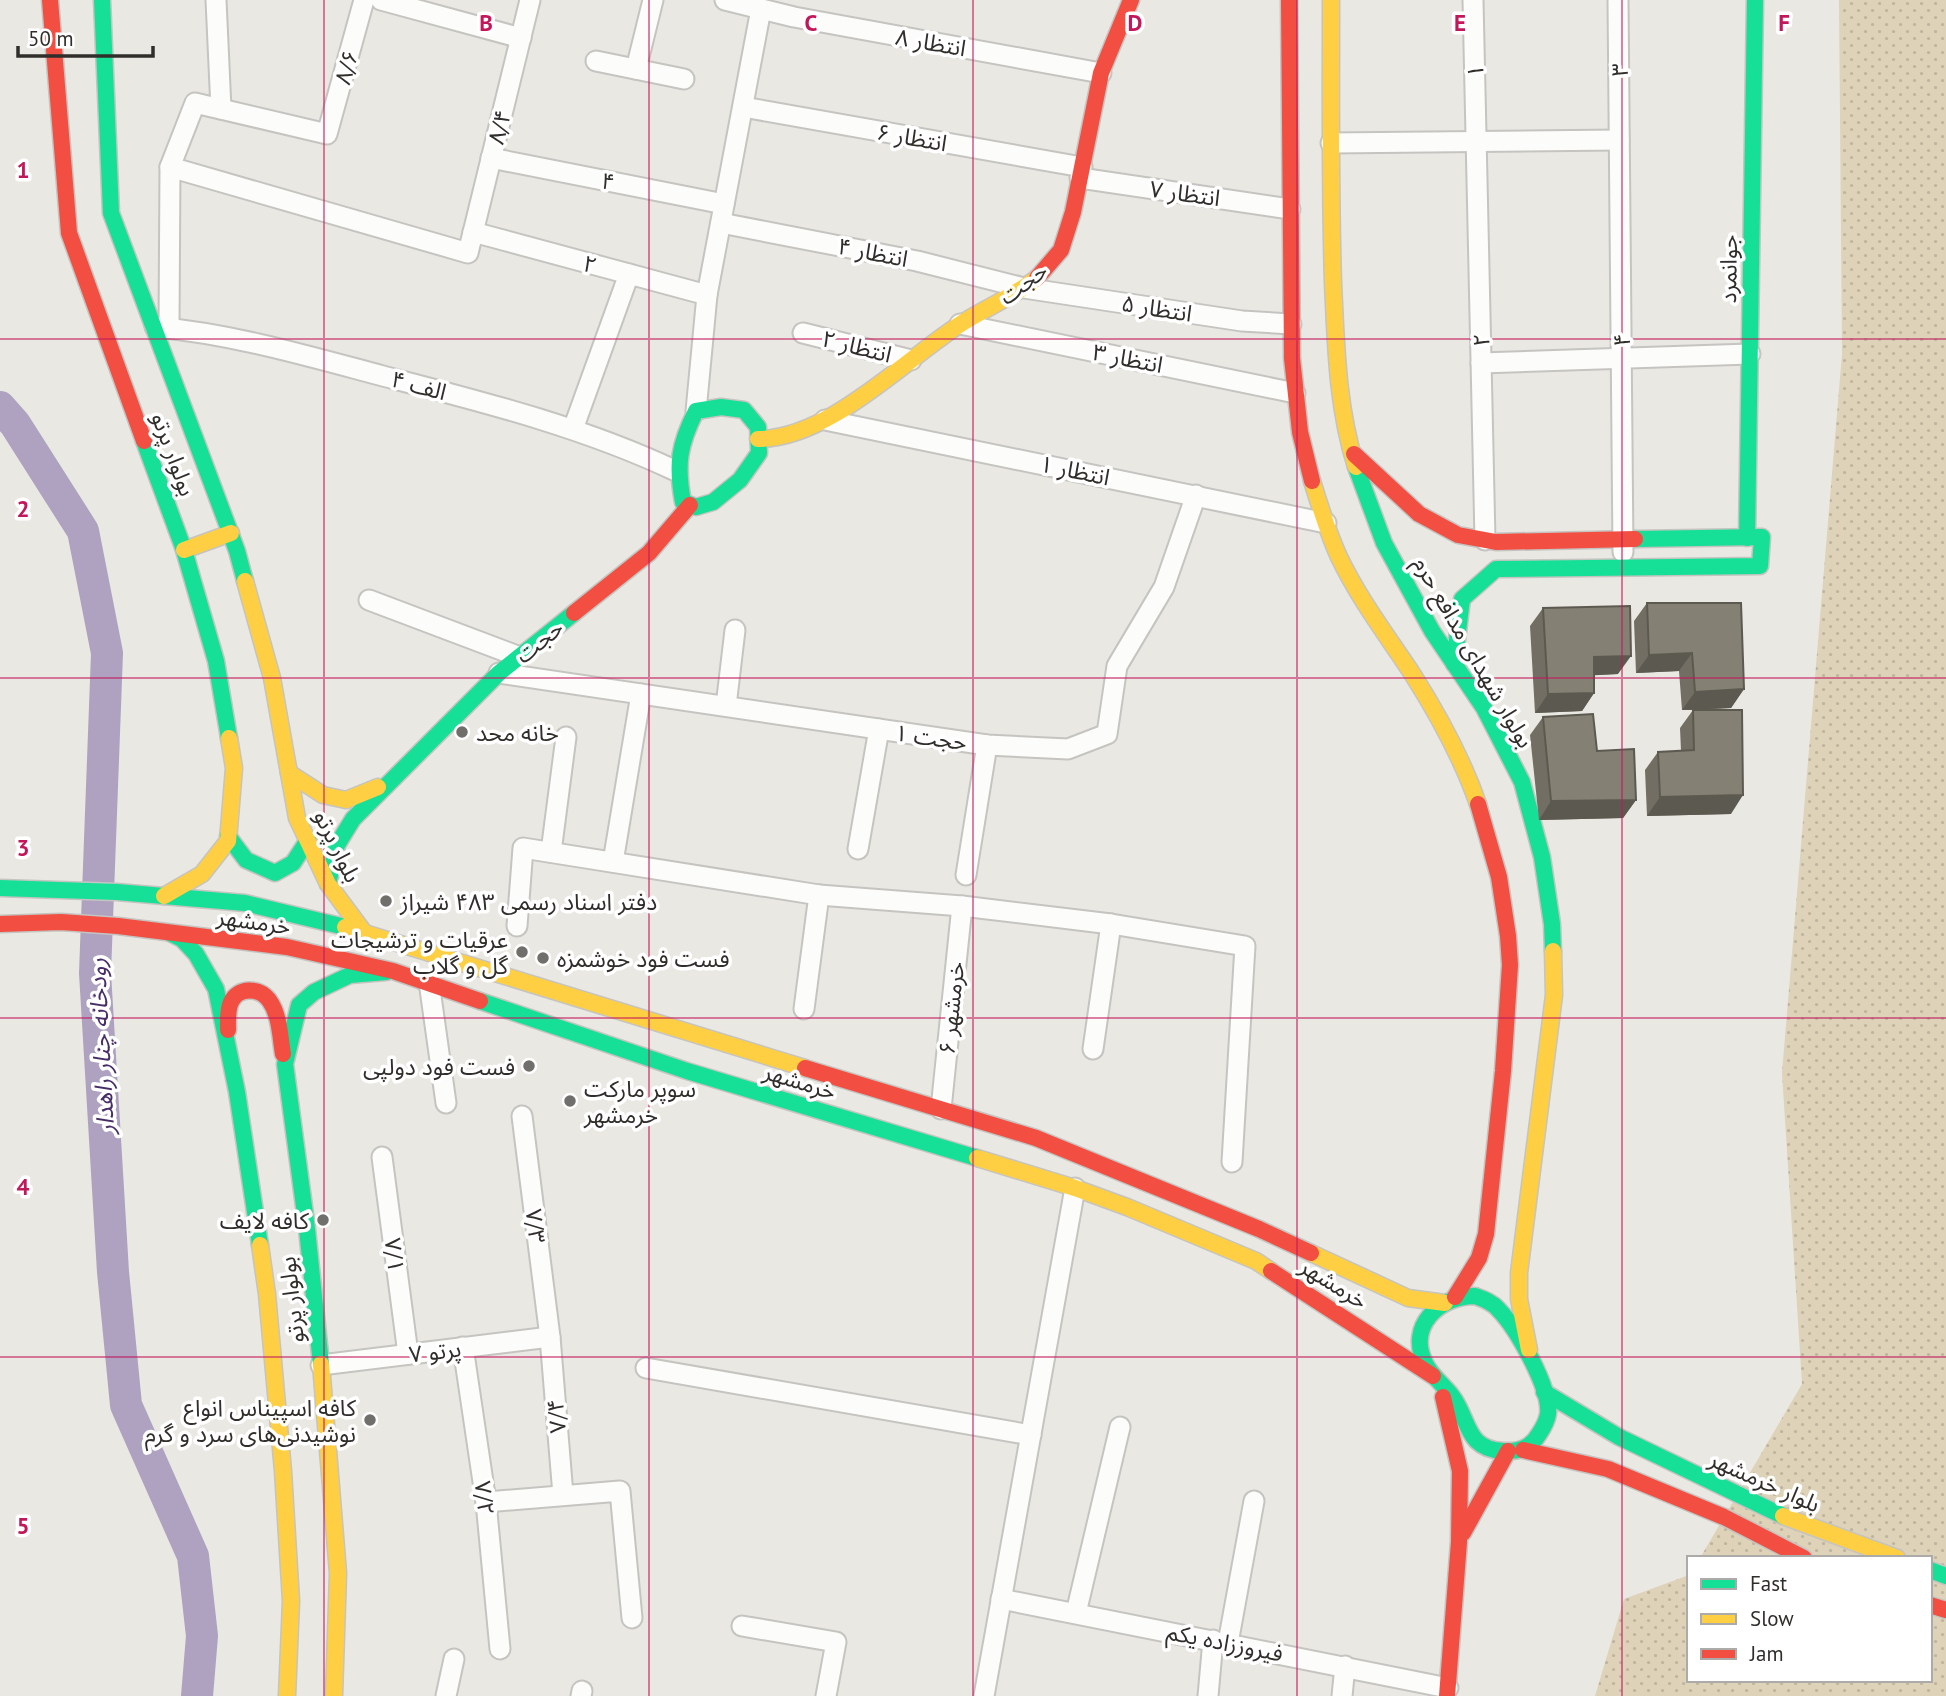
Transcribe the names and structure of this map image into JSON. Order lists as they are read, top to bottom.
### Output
{
  "streets": {
    "main road": [
      "جوانمرد",
      "حجت",
      "بولوار پرتو",
      "بولوار شهدای مدافع حرم",
      "بلوار پرتو",
      "خرمشهر",
      "بلوار خرمشهر"
    ],
    "street": [
      "انتظار ۸",
      "۸/۶",
      "۳",
      "۱",
      "۸/۴",
      "انتظار ۶",
      "۴",
      "انتظار ۷",
      "انتظار ۴",
      "۲",
      "انتظار ۵",
      "انتظار ۲",
      "انتظار ۳",
      "۴ الف",
      "انتظار ۱",
      "حجت ۱",
      "خرمشهر ۶",
      "۷/۳",
      "۷/۱",
      "پرتو ۷",
      "۷/۴",
      "۷/۲",
      "فیروززاده یکم"
    ]
  },
  "crossings": [
    ["انتظار ۸", "حجت"],
    ["۳", "۴"],
    ["۱", "۲"],
    ["۸/۴", "۴"],
    ["۸/۴", "۲"],
    ["انتظار ۶", "انتظار ۷"],
    ["انتظار ۶", "حجت"],
    ["۴", "انتظار ۴"],
    ["انتظار ۷", "حجت"],
    ["انتظار ۴", "حجت"],
    ["انتظار ۴", "انتظار ۵"],
    ["حجت", "انتظار ۵"],
    ["حجت", "انتظار ۲"],
    ["حجت", "انتظار ۳"],
    ["حجت", "۴ الف"],
    ["حجت", "انتظار ۱"],
    ["حجت", "حجت ۱"],
    ["حجت", "بلوار پرتو"],
    ["۴ الف", "بولوار پرتو"],
    ["بولوار پرتو", "بلوار پرتو"],
    ["بولوار پرتو", "خرمشهر"],
    ["بولوار پرتو", "پرتو ۷"],
    ["انتظار ۱", "حجت ۱"],
    ["بلوار پرتو", "خرمشهر"],
    ["۷/۳", "پرتو ۷"],
    ["۷/۳", "۷/۴"],
    ["۷/۱", "پرتو ۷"],
    ["پرتو ۷", "۷/۴"],
    ["پرتو ۷", "۷/۲"]
  ],
  "water": ["رودخانه چنار راهدار"],
  "places": [
    "خانه محد",
    "دفتر اسناد رسمی ۴۸۳ شیراز",
    "عرقیات و ترشیجات گل و گلاب",
    "فست فود خوشمزه",
    "فست فود دولپی",
    "سوپر مارکت خرمشهر",
    "کافه لایف",
    "كافه اسپیناس انواع نوشیدنی‌های سرد و گرم"
  ],
  "legend": ["Fast", "Slow", "Jam"],
  "scale_bar": "50 m",
  "grid": {
    "columns": [
      "B",
      "C",
      "D",
      "E",
      "F"
    ],
    "rows": [
      "1",
      "2",
      "3",
      "4",
      "5"
    ]
  }
}
